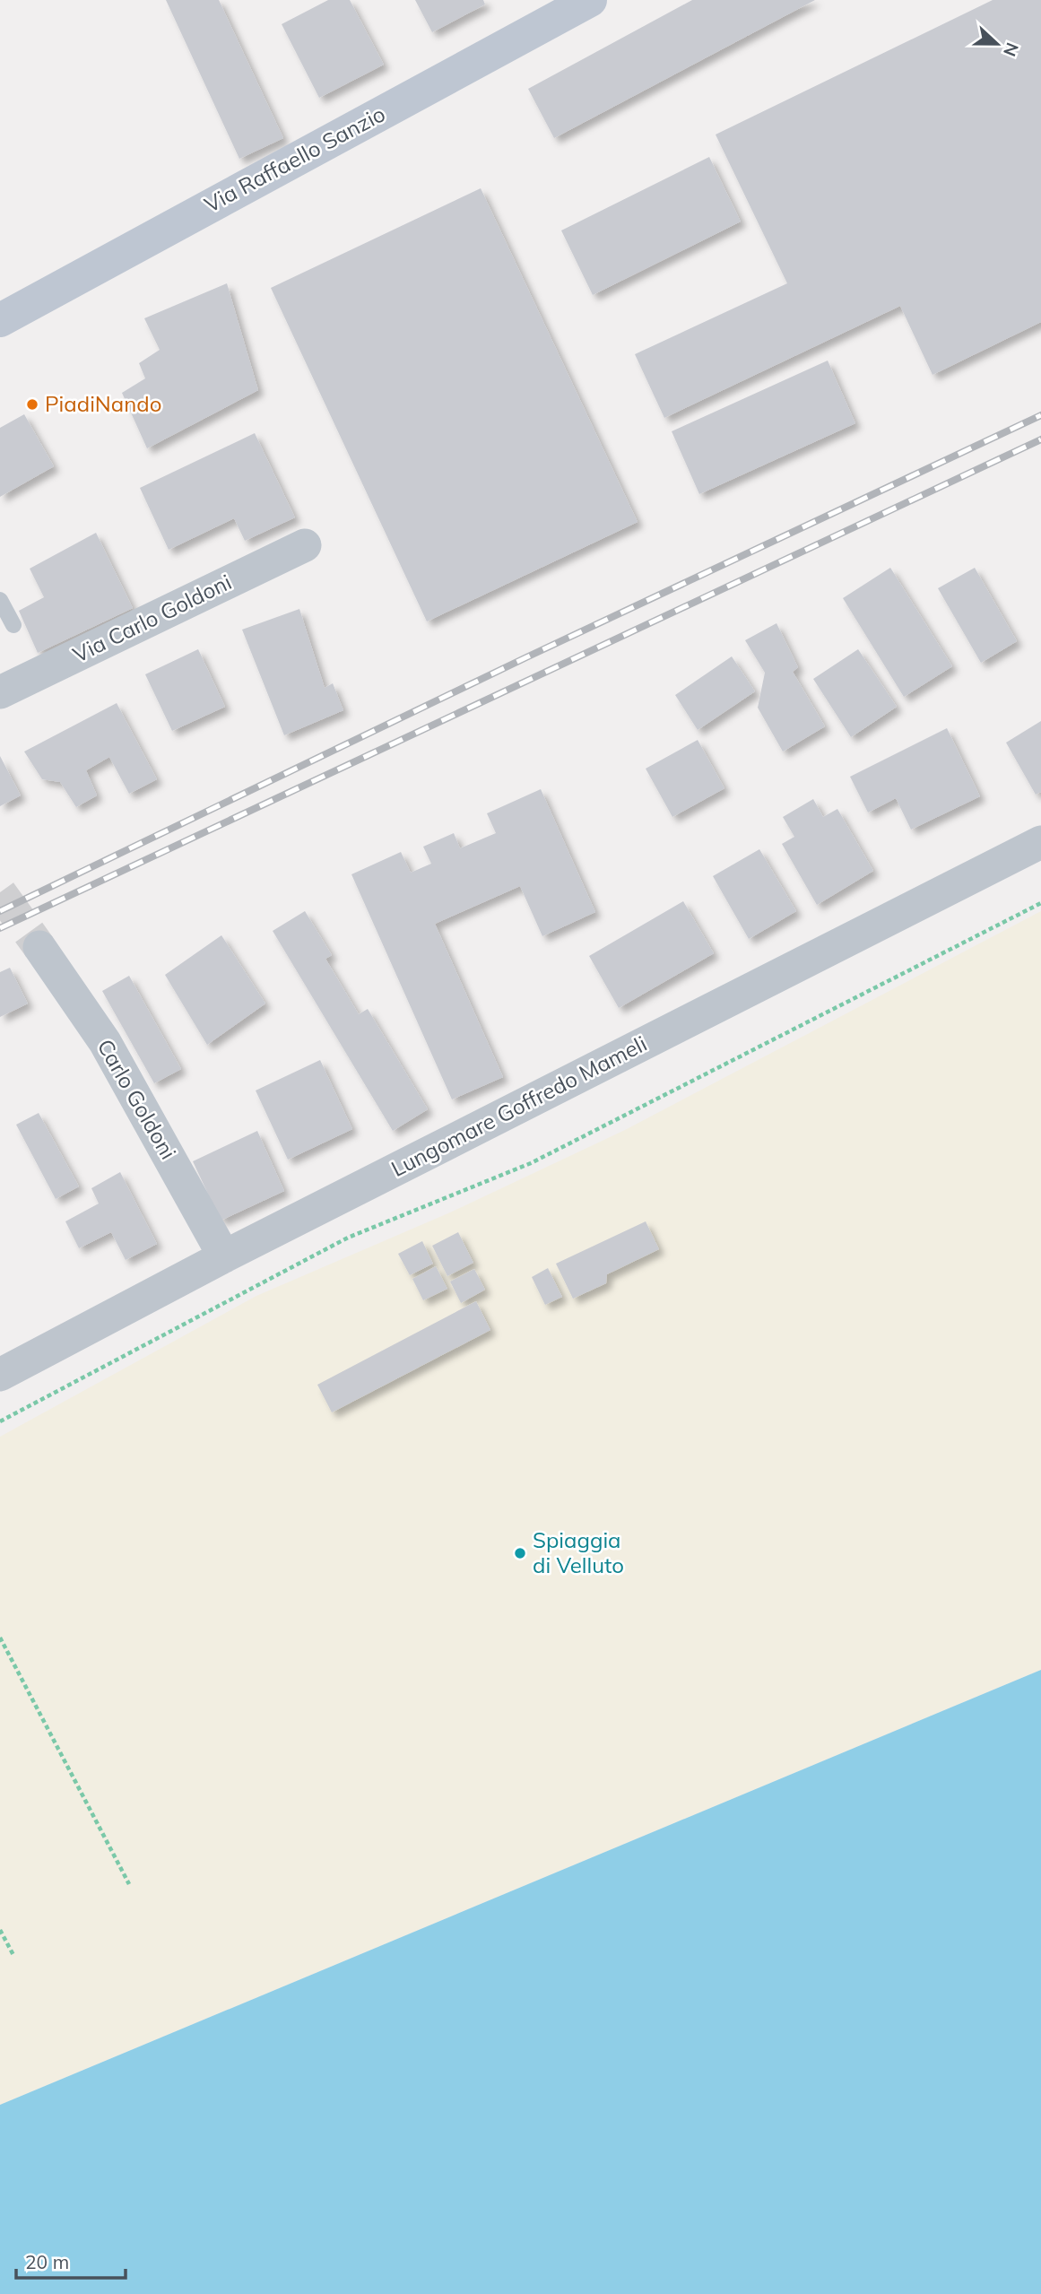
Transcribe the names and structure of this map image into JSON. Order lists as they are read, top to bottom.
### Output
{
  "streets": {
    "main road": ["Via Raffaello Sanzio"],
    "street": ["Via Carlo Goldoni", "Carlo Goldoni", "Lungomare Goffredo Mameli"]
  },
  "crossings": [
    ["Carlo Goldoni", "Lungomare Goffredo Mameli"]
  ],
  "places": ["PiadiNando", "Spiaggia di Velluto"],
  "scale_bar": "20 m",
  "north": "right"
}
